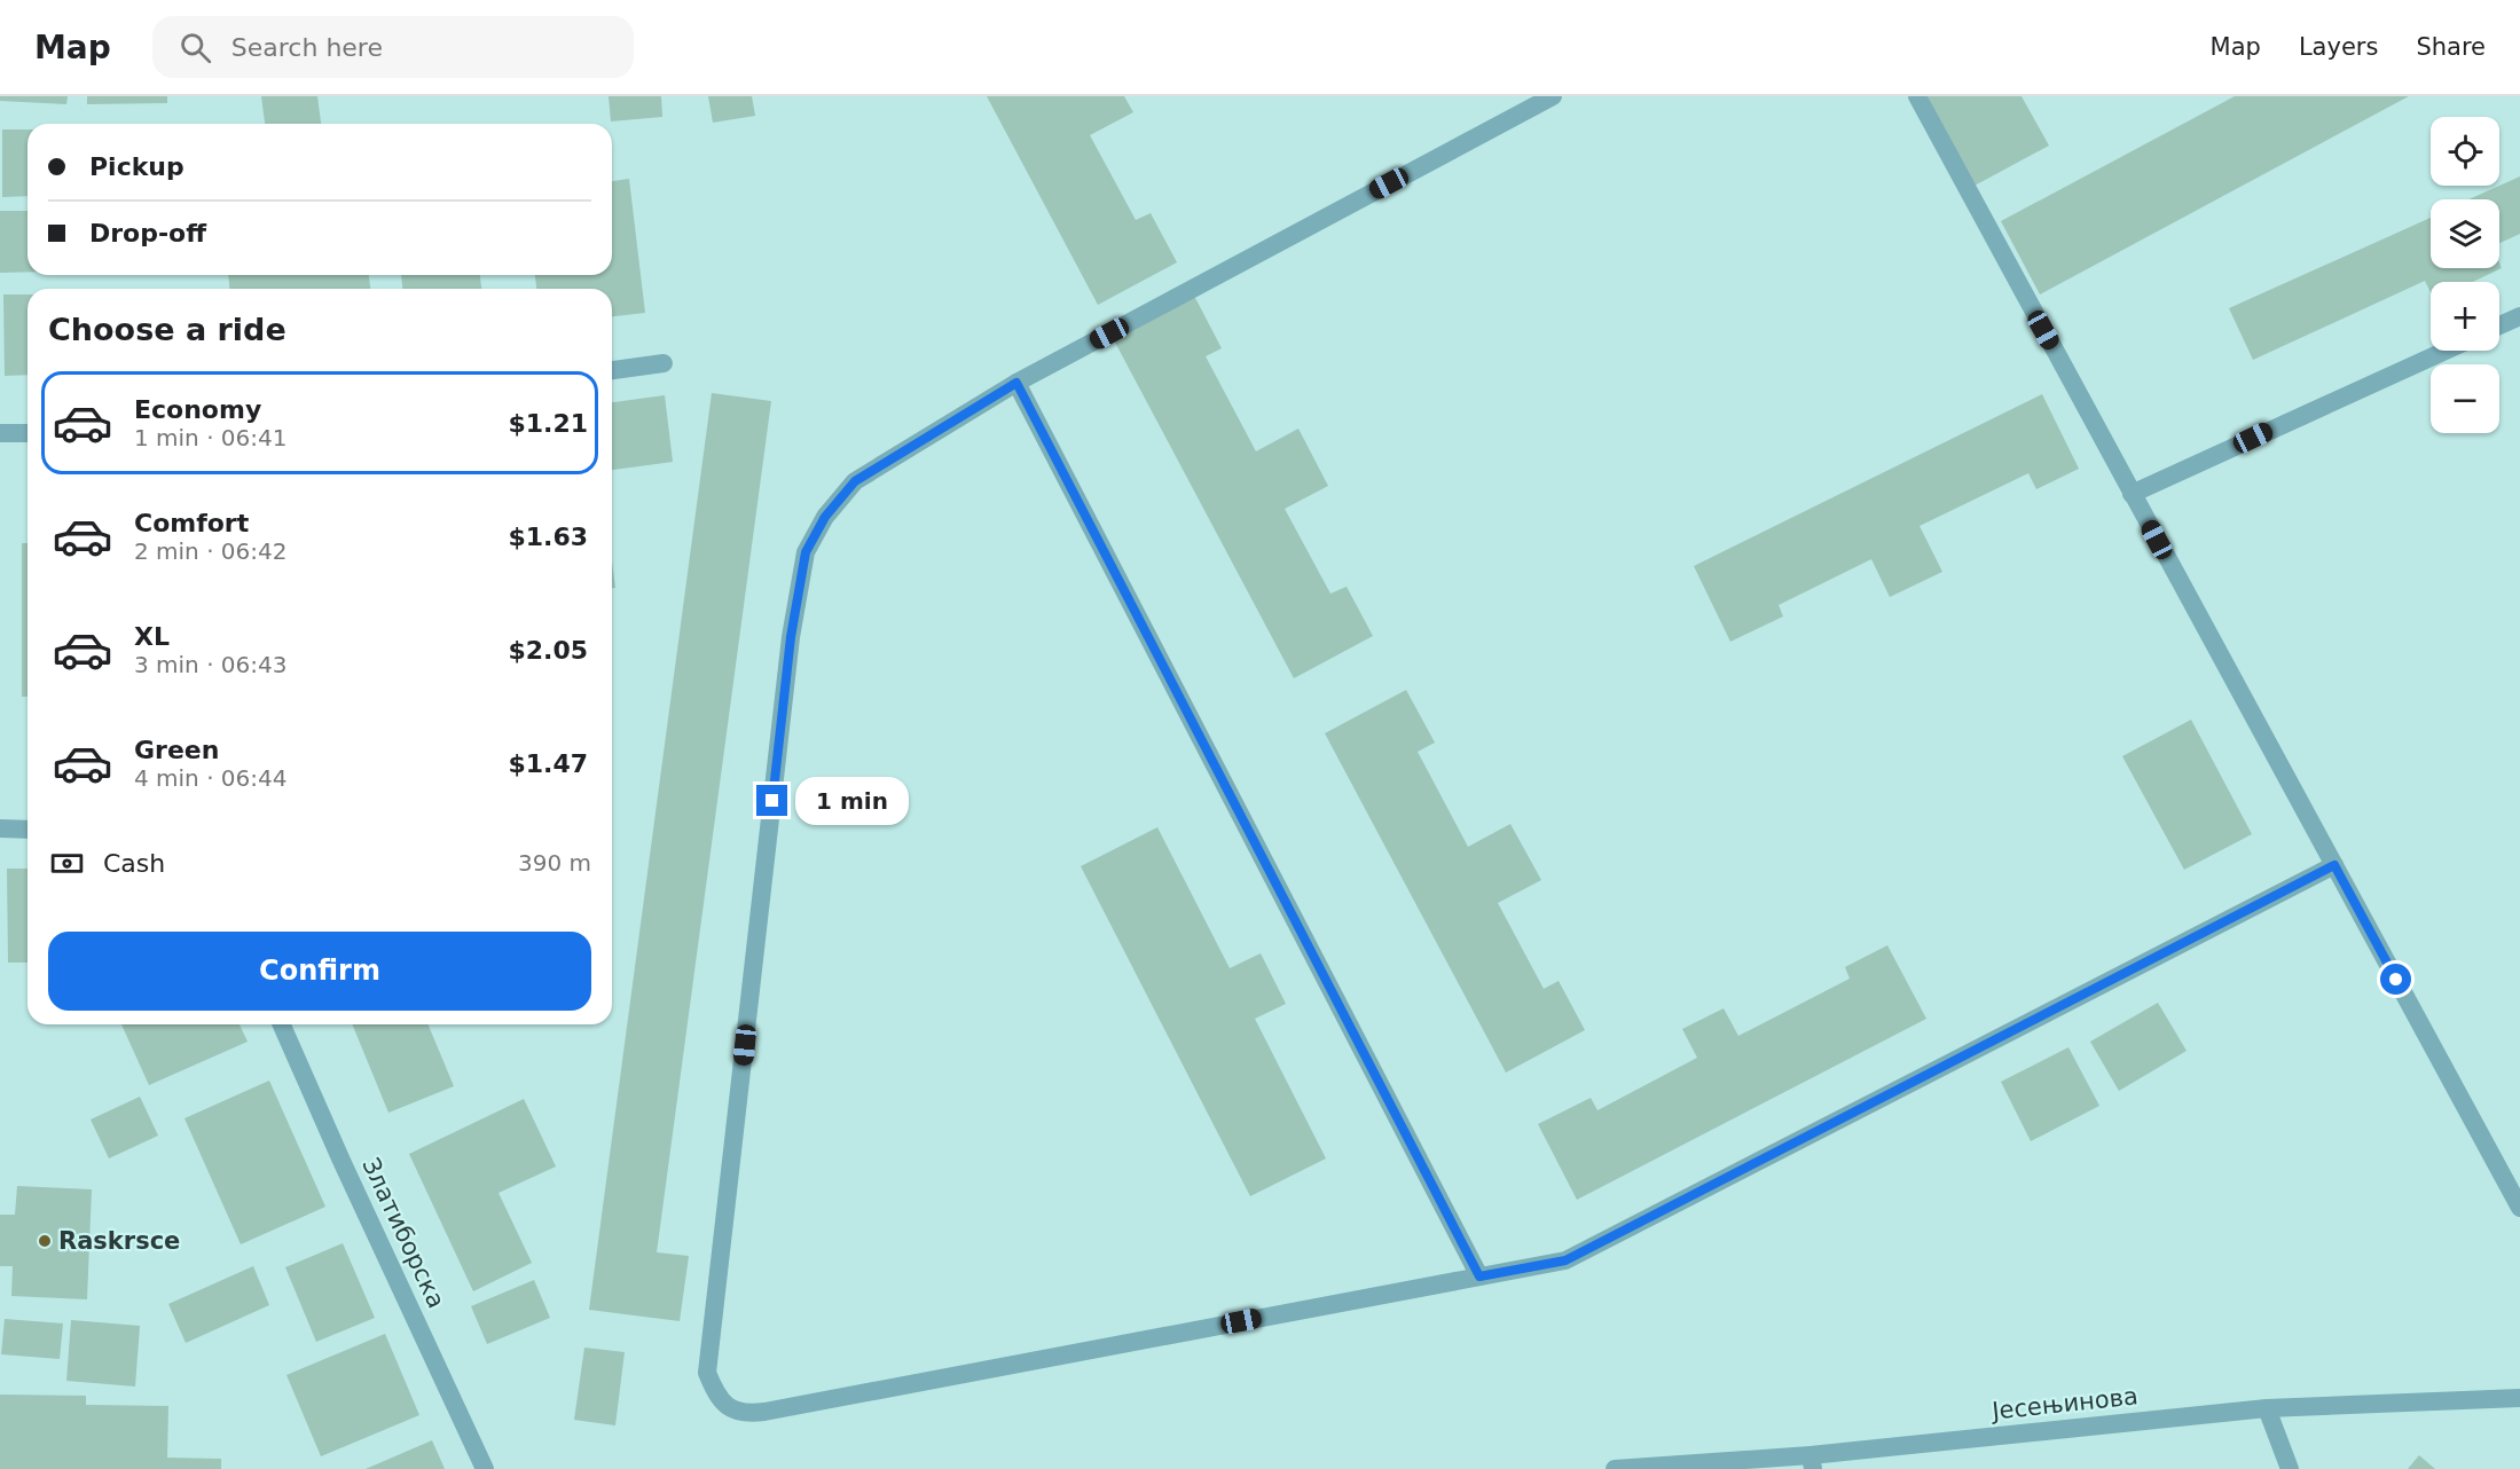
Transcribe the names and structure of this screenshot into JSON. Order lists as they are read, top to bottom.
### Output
{
  "streets": {
    "street": ["Златиборска", "Јесењинова"]
  },
  "places": ["Raskrsce"],
  "page": {
    "header": "Map",
    "search": "Search here",
    "nav": ["Map", "Layers", "Share"],
    "map_buttons": ["+", "−"],
    "banner": ["Pickup", "Drop-off"],
    "heading": "Choose a ride",
    "list": [
      {
        "name": "Economy",
        "note": "1 min · 06:41",
        "value": "$1.21"
      },
      {
        "name": "Comfort",
        "note": "2 min · 06:42",
        "value": "$1.63"
      },
      {
        "name": "XL",
        "note": "3 min · 06:43",
        "value": "$2.05"
      },
      {
        "name": "Green",
        "note": "4 min · 06:44",
        "value": "$1.47"
      }
    ],
    "bubble": "1 min",
    "pay": ["Cash", "390 m"],
    "buttons": "Confirm"
  }
}
